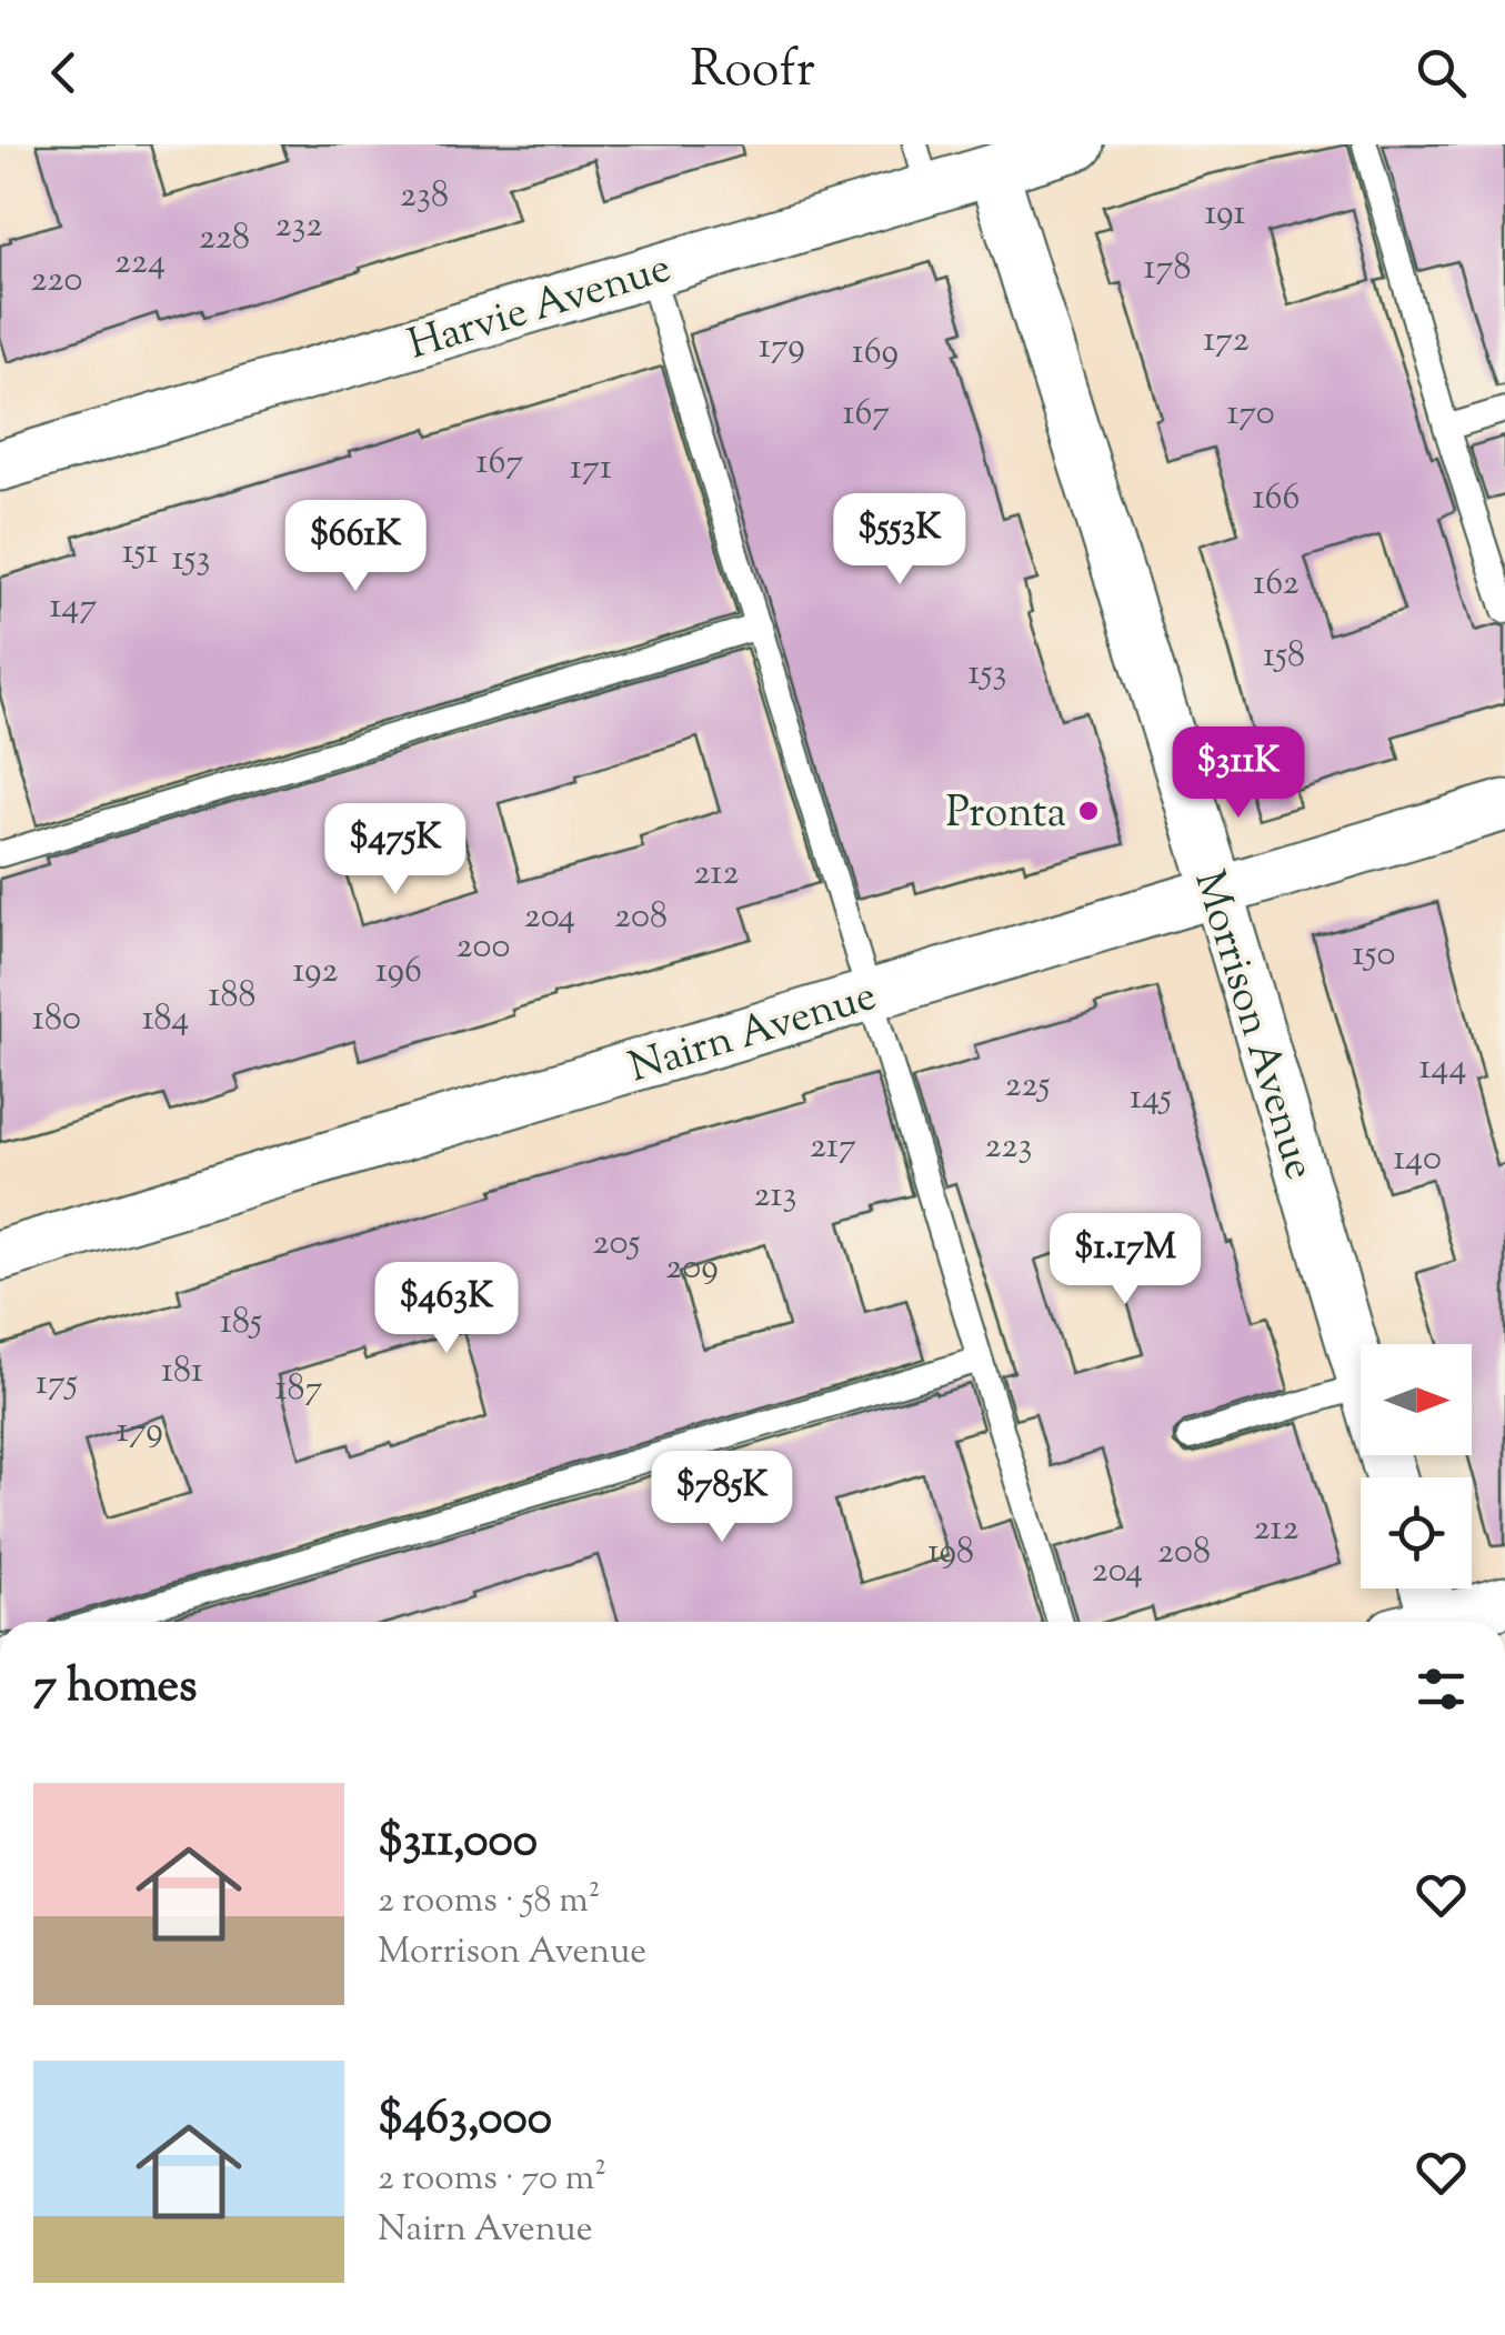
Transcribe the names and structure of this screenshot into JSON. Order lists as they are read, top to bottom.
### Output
{
  "streets": {
    "street": ["Harvie Avenue", "Morrison Avenue", "Nairn Avenue"]
  },
  "crossings": [
    ["Harvie Avenue", "Morrison Avenue"],
    ["Morrison Avenue", "Nairn Avenue"]
  ],
  "places": ["Pronta"],
  "house_numbers": [
    "238",
    "191",
    "232",
    "228",
    "224",
    "178",
    "220",
    "172",
    "179",
    "169",
    "167",
    "170",
    "167",
    "171",
    "166",
    "151",
    "153",
    "162",
    "147",
    "158",
    "153",
    "212",
    "204",
    "208",
    "200",
    "150",
    "192",
    "196",
    "188",
    "180",
    "184",
    "144",
    "225",
    "145",
    "217",
    "223",
    "140",
    "213",
    "205",
    "209",
    "185",
    "181",
    "175",
    "187",
    "179",
    "212",
    "198",
    "208",
    "204"
  ],
  "north": "right",
  "page": {
    "header": "Roofr",
    "price": [
      "$553K",
      "$661K",
      "$311K",
      "$475K",
      "$1.17M",
      "$463K",
      "$785K"
    ],
    "heading": "7 homes",
    "list": [
      {
        "name": "$311,000",
        "note": "2 rooms · 58 m² · Morrison Avenue"
      },
      {
        "name": "$463,000",
        "note": "2 rooms · 70 m² · Nairn Avenue"
      }
    ]
  }
}
